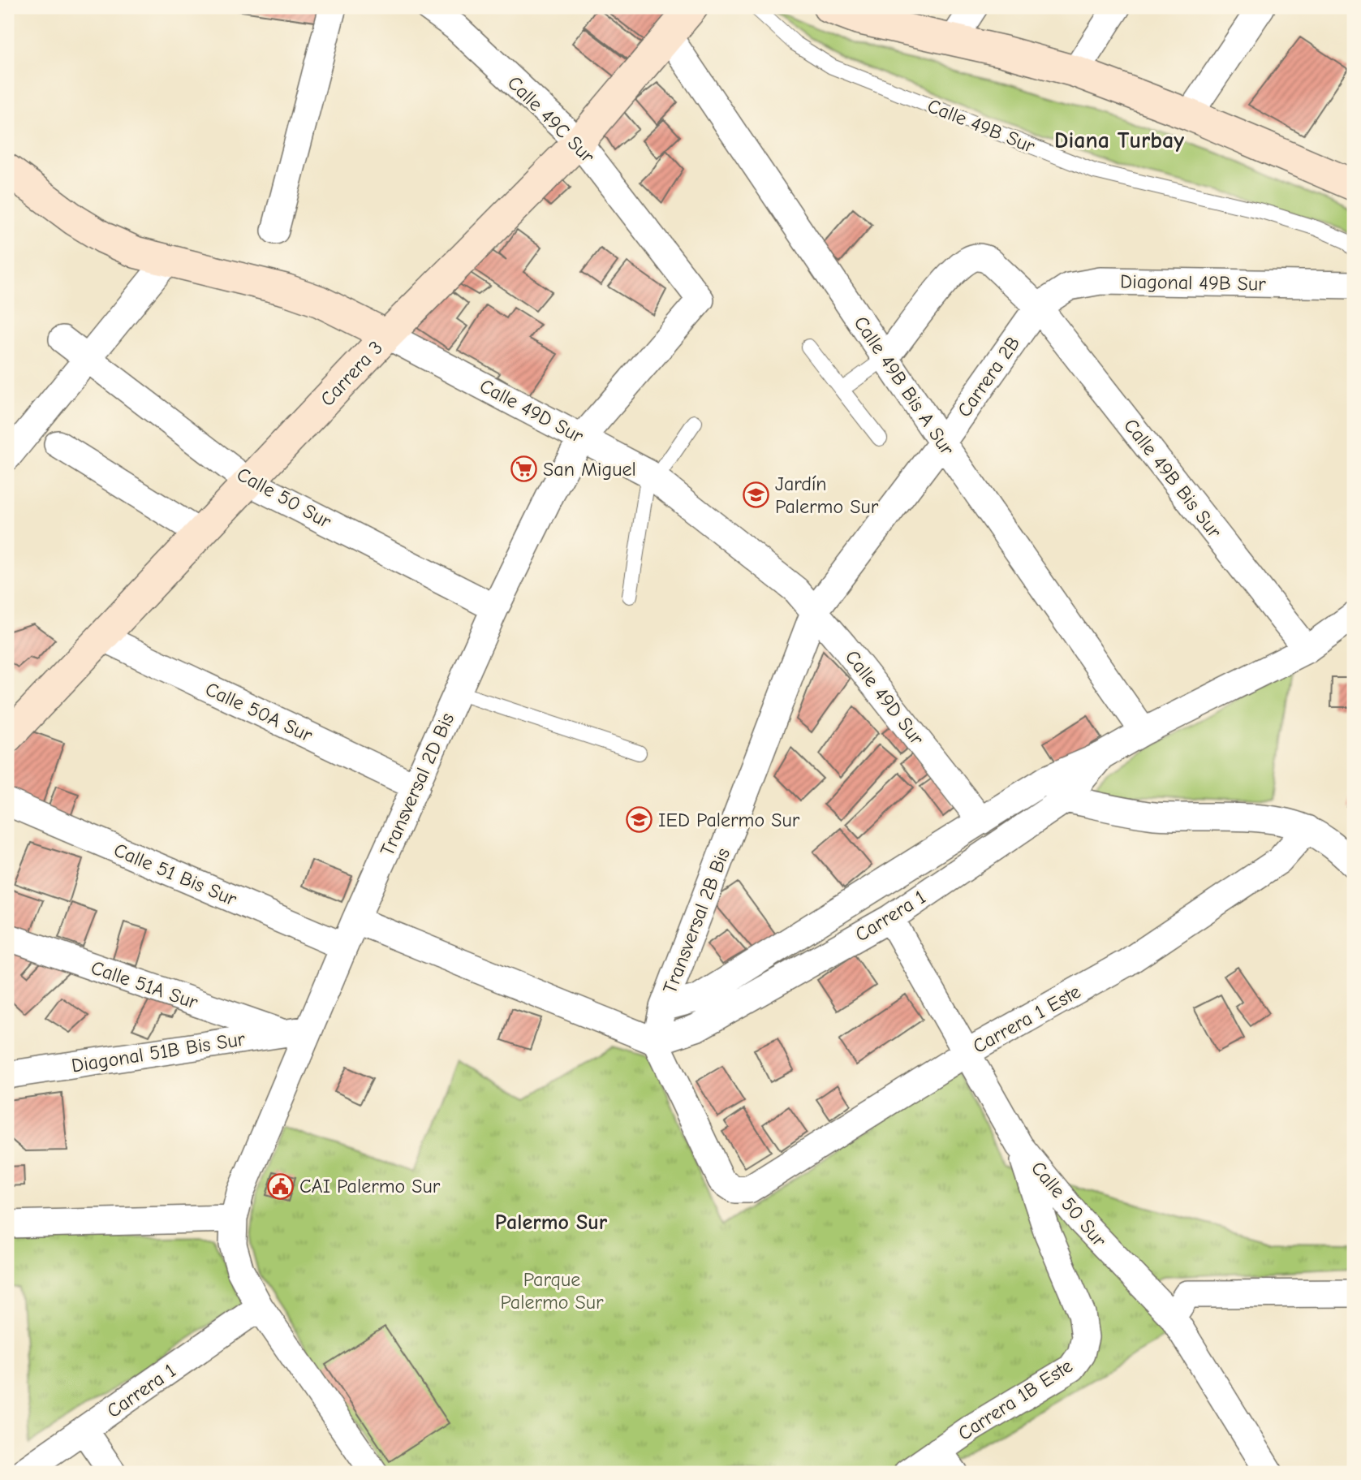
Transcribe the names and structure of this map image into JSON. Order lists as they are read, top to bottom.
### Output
{
  "streets": {
    "street": [
      "Calle 49C Sur",
      "Diagonal 49B Sur",
      "Carrera 3",
      "Carrera 2B",
      "Calle 49B Bis A Sur",
      "Calle 49D Sur",
      "Calle 49B Bis Sur",
      "Calle 50 Sur",
      "Calle 50A Sur",
      "Transversal 2D Bis",
      "Calle 51 Bis Sur",
      "Carrera 1",
      "Transversal 2B Bis",
      "Calle 51A Sur",
      "Carrera 1 Este",
      "Diagonal 51B Bis Sur",
      "Carrera 1B Este"
    ],
    "lane": ["Calle 49B Sur"]
  },
  "crossings": [
    ["Calle 49C Sur", "Carrera 3"],
    ["Calle 49C Sur", "Transversal 2D Bis"],
    ["Diagonal 49B Sur", "Carrera 2B"],
    ["Diagonal 49B Sur", "Calle 49B Bis Sur"],
    ["Carrera 3", "Calle 49B Bis A Sur"],
    ["Carrera 3", "Calle 49D Sur"],
    ["Carrera 3", "Calle 50 Sur"],
    ["Carrera 3", "Calle 50A Sur"],
    ["Carrera 2B", "Calle 49B Bis A Sur"],
    ["Carrera 2B", "Calle 49D Sur"],
    ["Carrera 2B", "Calle 49B Bis Sur"],
    ["Carrera 2B", "Transversal 2B Bis"],
    ["Calle 49B Bis A Sur", "Calle 49B Bis Sur"],
    ["Calle 49B Bis A Sur", "Carrera 1"],
    ["Calle 49D Sur", "Transversal 2D Bis"],
    ["Calle 49D Sur", "Carrera 1"],
    ["Calle 49D Sur", "Transversal 2B Bis"],
    ["Calle 49B Bis Sur", "Carrera 1"],
    ["Calle 50 Sur", "Transversal 2D Bis"],
    ["Calle 50 Sur", "Carrera 1"],
    ["Calle 50 Sur", "Carrera 1 Este"],
    ["Calle 50 Sur", "Carrera 1B Este"],
    ["Calle 50A Sur", "Transversal 2D Bis"],
    ["Transversal 2D Bis", "Calle 51 Bis Sur"],
    ["Transversal 2D Bis", "Carrera 1"],
    ["Transversal 2D Bis", "Diagonal 51B Bis Sur"],
    ["Carrera 1", "Transversal 2B Bis"],
    ["Carrera 1", "Carrera 1 Este"],
    ["Transversal 2B Bis", "Carrera 1 Este"],
    ["Calle 51A Sur", "Diagonal 51B Bis Sur"]
  ],
  "districts": ["Diana Turbay", "Palermo Sur"],
  "parks": ["Parque Palermo Sur"],
  "places": {
    "supermarket": ["San Miguel"],
    "school or university": ["Jardín Palermo Sur", "IED Palermo Sur"],
    "public building": ["CAI Palermo Sur"]
  }
}
